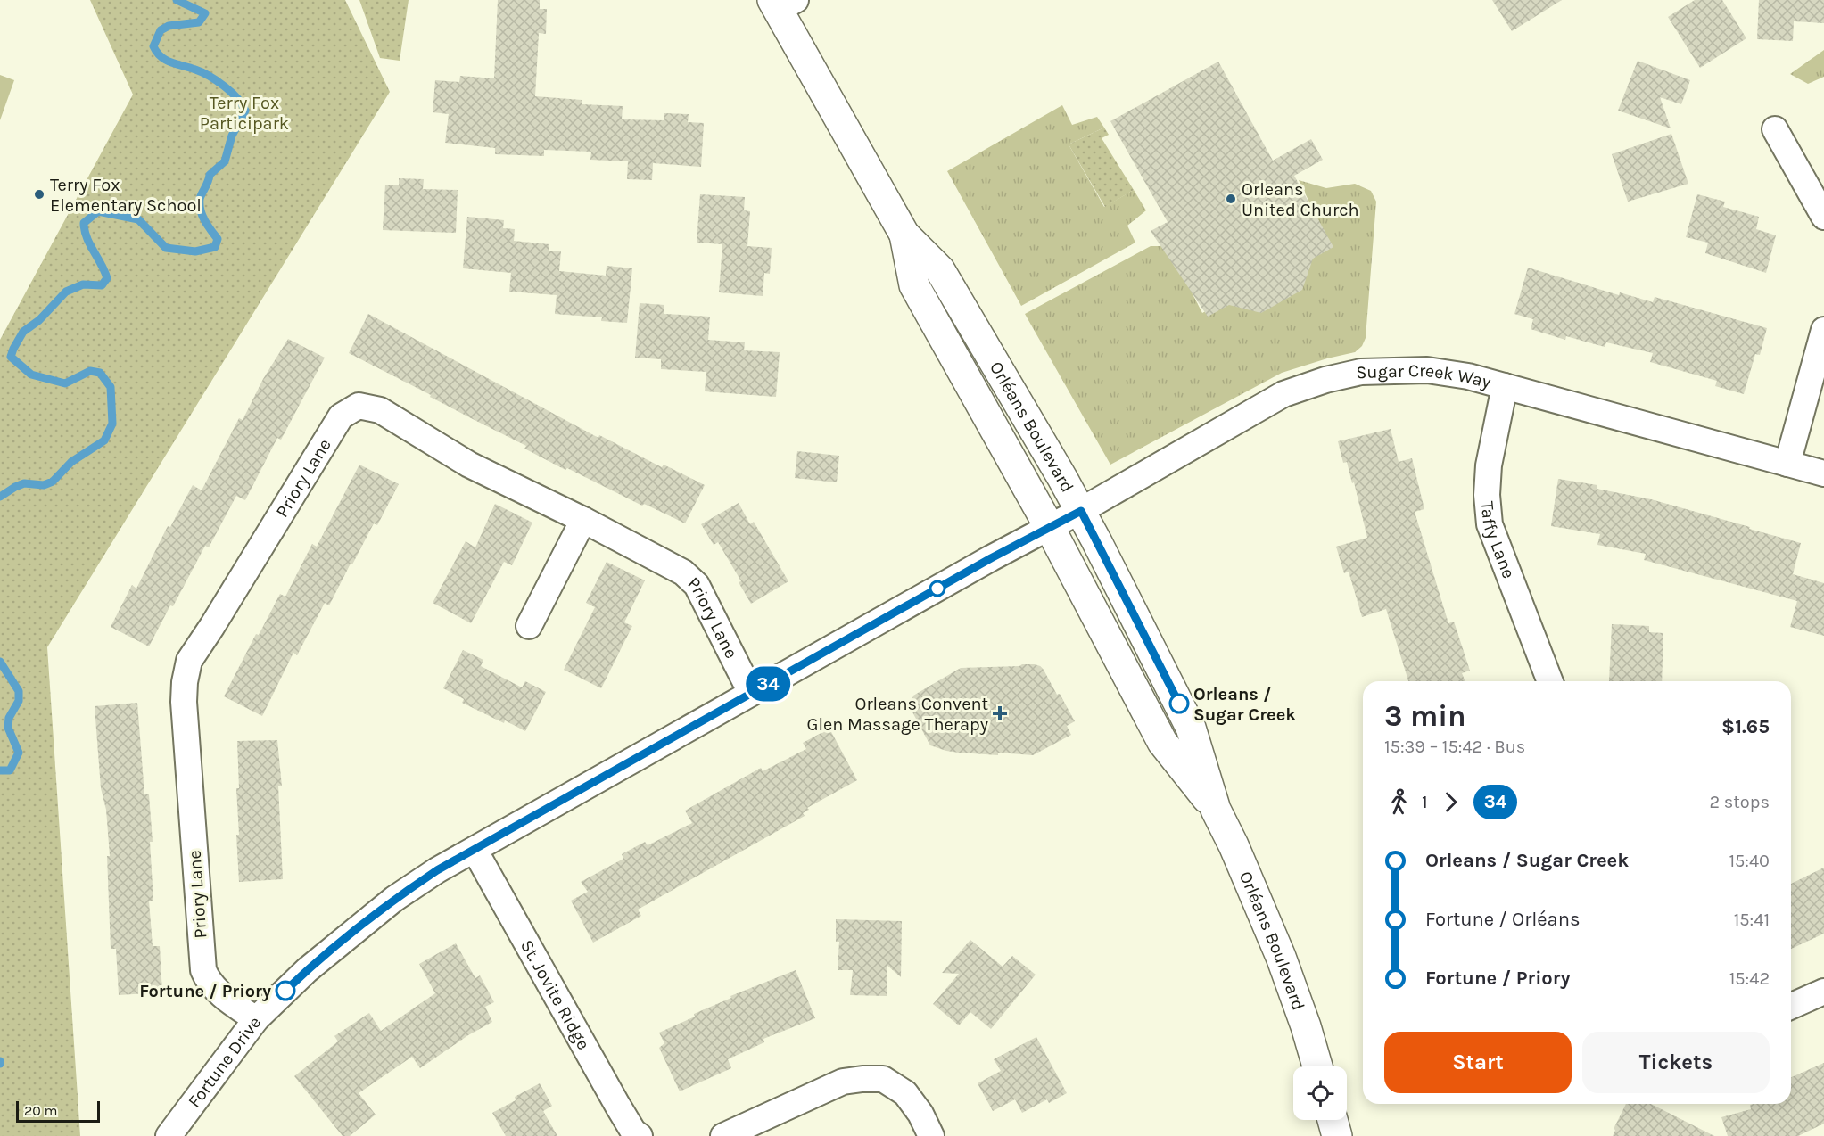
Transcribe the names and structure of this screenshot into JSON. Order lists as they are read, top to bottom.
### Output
{
  "streets": {
    "main road": ["Orléans Boulevard"],
    "street": [
      "Sugar Creek Way",
      "Priory Lane",
      "Taffy Lane",
      "St. Jovite Ridge",
      "Fortune Drive"
    ]
  },
  "crossings": [
    ["Sugar Creek Way", "Orléans Boulevard"],
    ["Sugar Creek Way", "Taffy Lane"],
    ["Sugar Creek Way", "Fortune Drive"],
    ["Orléans Boulevard", "Fortune Drive"],
    ["Priory Lane", "Fortune Drive"],
    ["St. Jovite Ridge", "Fortune Drive"]
  ],
  "parks": ["Terry Fox Participark"],
  "places": {
    "other": [
      "Terry Fox Elementary School",
      "Orleans United Church",
      "Orleans / Sugar Creek",
      "Fortune / Priory"
    ],
    "health": ["Orleans Convent Glen Massage Therapy"]
  },
  "lines": ["bus line 34"],
  "scale_bar": "20 m",
  "page": {
    "on_map": "34",
    "heading": ["3 min", "15:39 – 15:42 · Bus", "$1.65"],
    "legs": ["1", "34", "2 stops"],
    "list": [
      {
        "name": "Orleans / Sugar Creek",
        "value": "15:40"
      },
      {
        "name": "Fortune / Orléans",
        "value": "15:41"
      },
      {
        "name": "Fortune / Priory",
        "value": "15:42"
      }
    ],
    "buttons": ["Start", "Tickets"],
    "scale": "20 m"
  }
}
